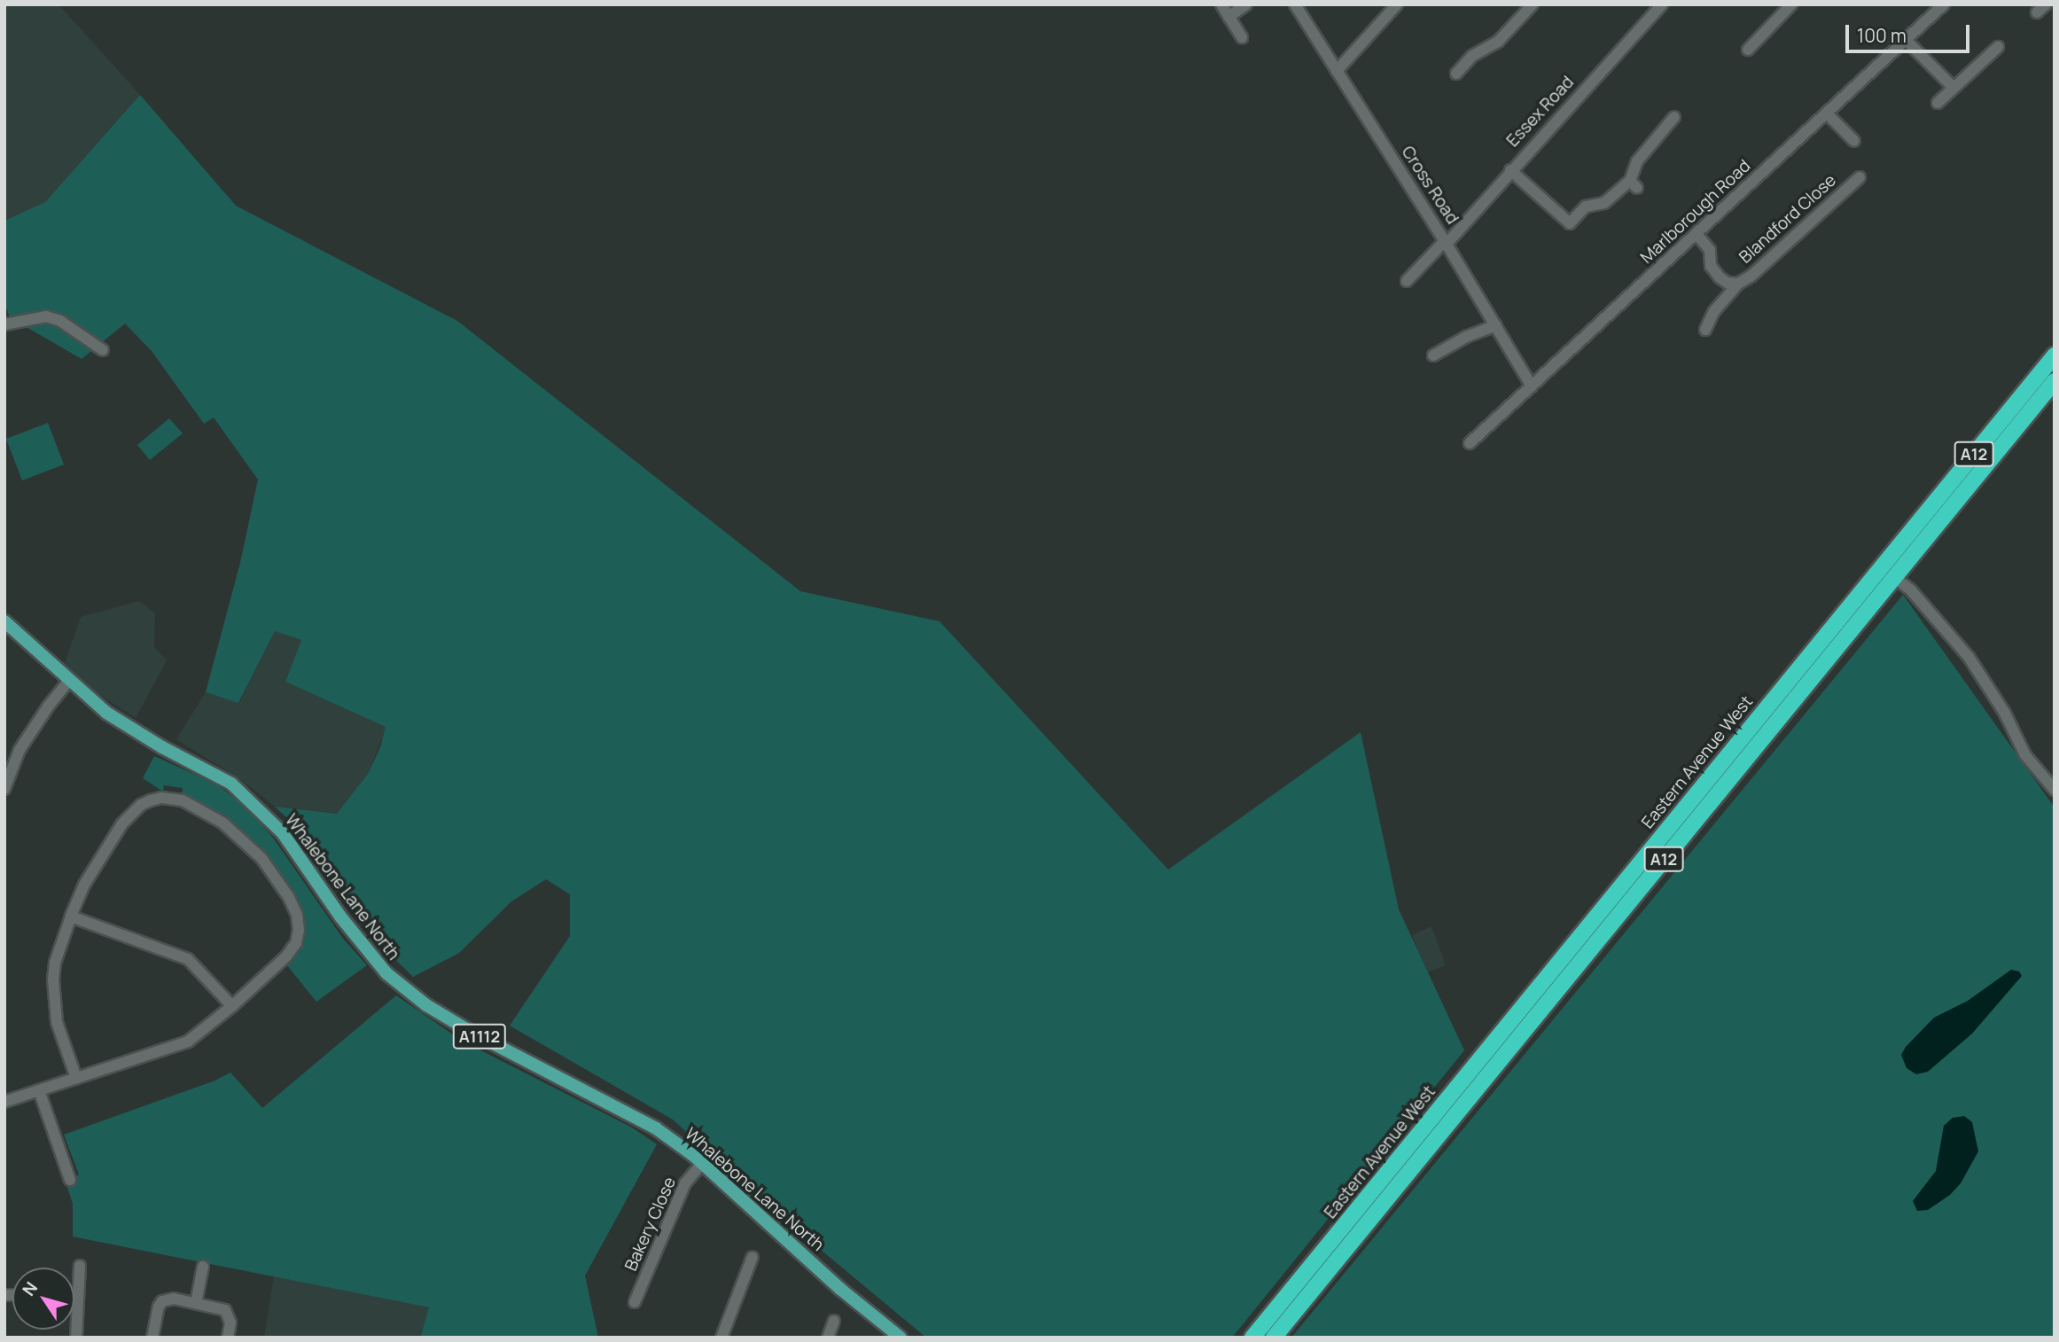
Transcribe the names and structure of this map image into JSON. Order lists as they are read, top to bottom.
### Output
{
  "streets": {
    "highway": ["A12", "Eastern Avenue West"],
    "main road": ["Whalebone Lane North", "A1112"],
    "street": [
      "Essex Road",
      "Cross Road",
      "Marlborough Road",
      "Blandford Close",
      "Bakery Close"
    ]
  },
  "crossings": [
    ["Essex Road", "Cross Road"],
    ["Cross Road", "Marlborough Road"],
    ["Marlborough Road", "Blandford Close"],
    ["Whalebone Lane North", "Bakery Close"]
  ],
  "scale_bar": "100 m",
  "north": "top left"
}
